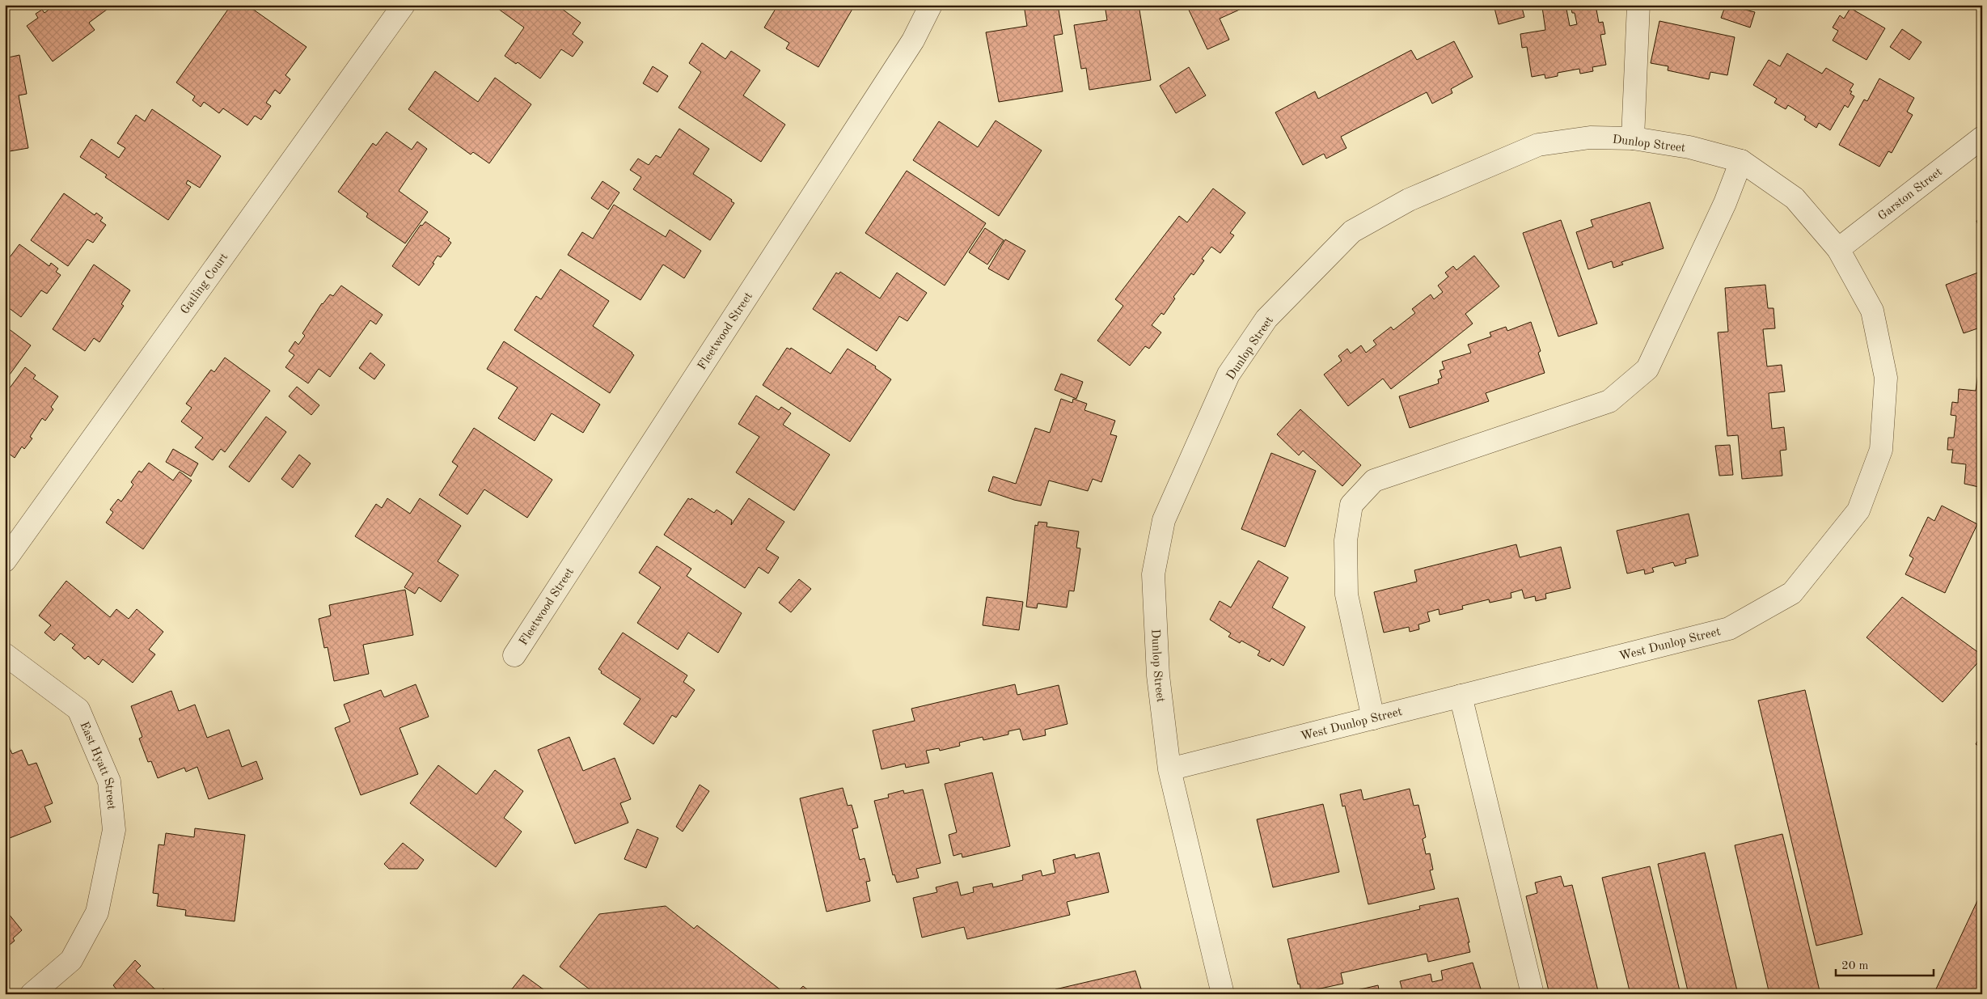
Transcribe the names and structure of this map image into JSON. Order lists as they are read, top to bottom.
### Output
{
  "streets": {
    "street": [
      "Dunlop Street",
      "Garston Street",
      "Gatling Court",
      "Fleetwood Street",
      "West Dunlop Street",
      "East Hyatt Street"
    ]
  },
  "crossings": [
    ["Dunlop Street", "Garston Street"],
    ["Dunlop Street", "West Dunlop Street"],
    ["Garston Street", "West Dunlop Street"]
  ],
  "scale_bar": "20 m"
}
